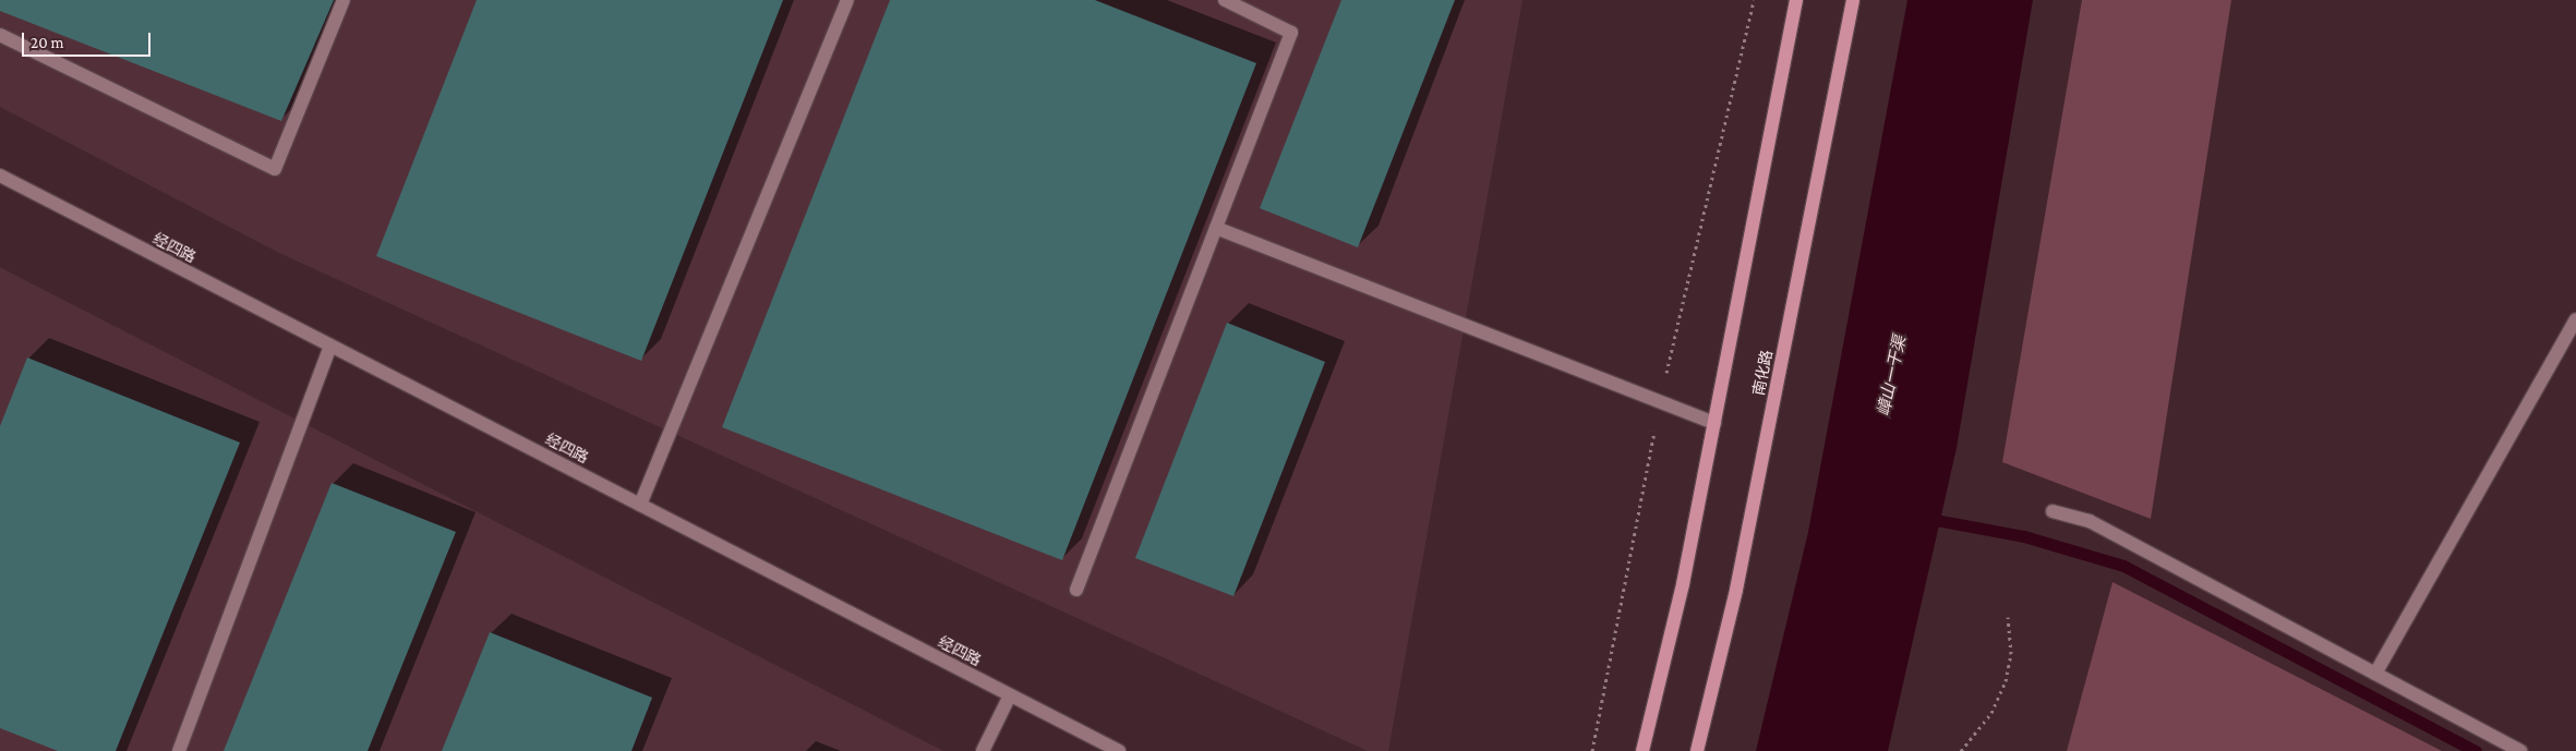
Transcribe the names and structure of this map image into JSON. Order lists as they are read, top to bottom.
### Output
{
  "streets": {
    "main road": ["南化路"],
    "street": ["经四路"]
  },
  "water": ["嶂山一干渠"],
  "scale_bar": "20 m"
}
